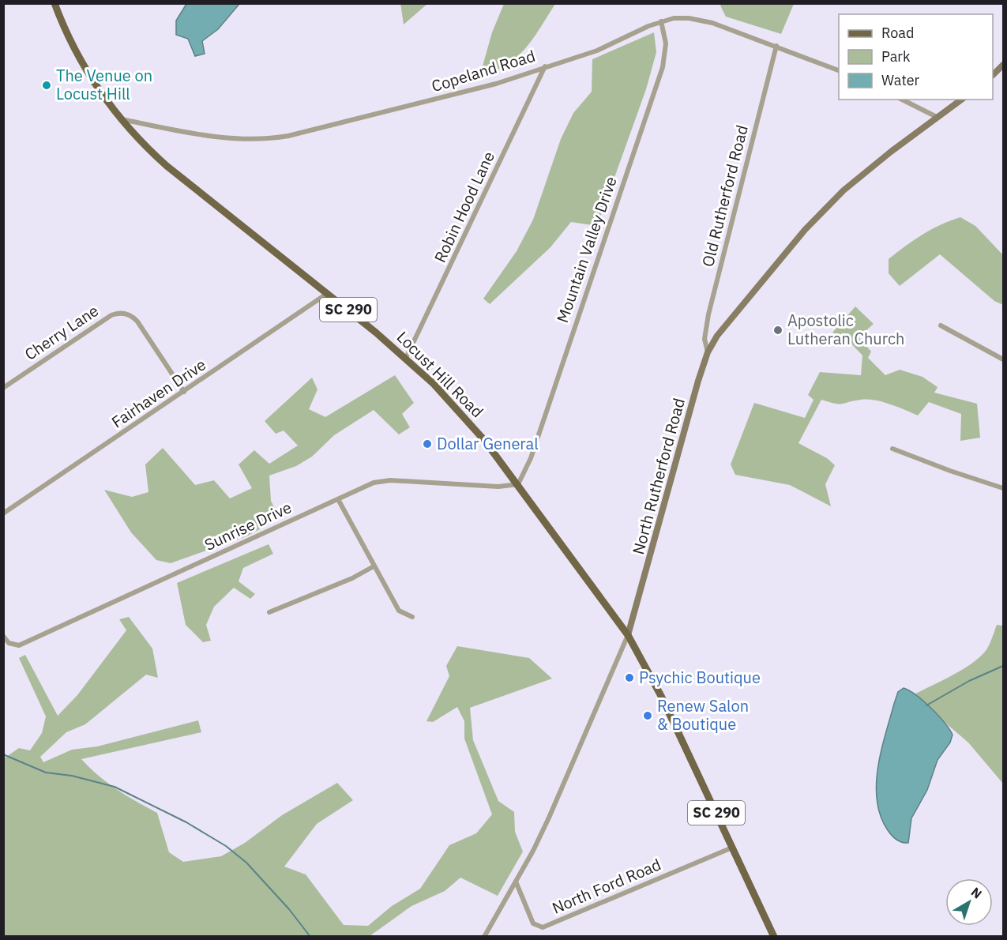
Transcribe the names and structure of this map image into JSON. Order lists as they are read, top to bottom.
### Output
{
  "streets": {
    "main road": ["SC 290", "Locust Hill Road"],
    "street": [
      "Copeland Road",
      "Old Rutherford Road",
      "Robin Hood Lane",
      "Mountain Valley Drive",
      "Cherry Lane",
      "Fairhaven Drive",
      "North Rutherford Road",
      "Sunrise Drive",
      "North Ford Road"
    ]
  },
  "crossings": [
    ["Copeland Road", "Old Rutherford Road"],
    ["Copeland Road", "Robin Hood Lane"],
    ["Copeland Road", "Mountain Valley Drive"],
    ["Copeland Road", "Locust Hill Road"],
    ["Old Rutherford Road", "North Rutherford Road"],
    ["Robin Hood Lane", "Locust Hill Road"],
    ["Mountain Valley Drive", "Locust Hill Road"],
    ["Mountain Valley Drive", "Sunrise Drive"],
    ["Cherry Lane", "Fairhaven Drive"],
    ["Locust Hill Road", "Fairhaven Drive"],
    ["Locust Hill Road", "North Rutherford Road"],
    ["Locust Hill Road", "Sunrise Drive"],
    ["Locust Hill Road", "North Ford Road"],
    ["North Rutherford Road", "North Ford Road"]
  ],
  "places": [
    "The Venue on Locust Hill",
    "Apostolic Lutheran Church",
    "Dollar General",
    "Psychic Boutique",
    "Renew Salon & Boutique"
  ],
  "legend": ["Road", "Park", "Water"],
  "north": "top right"
}
